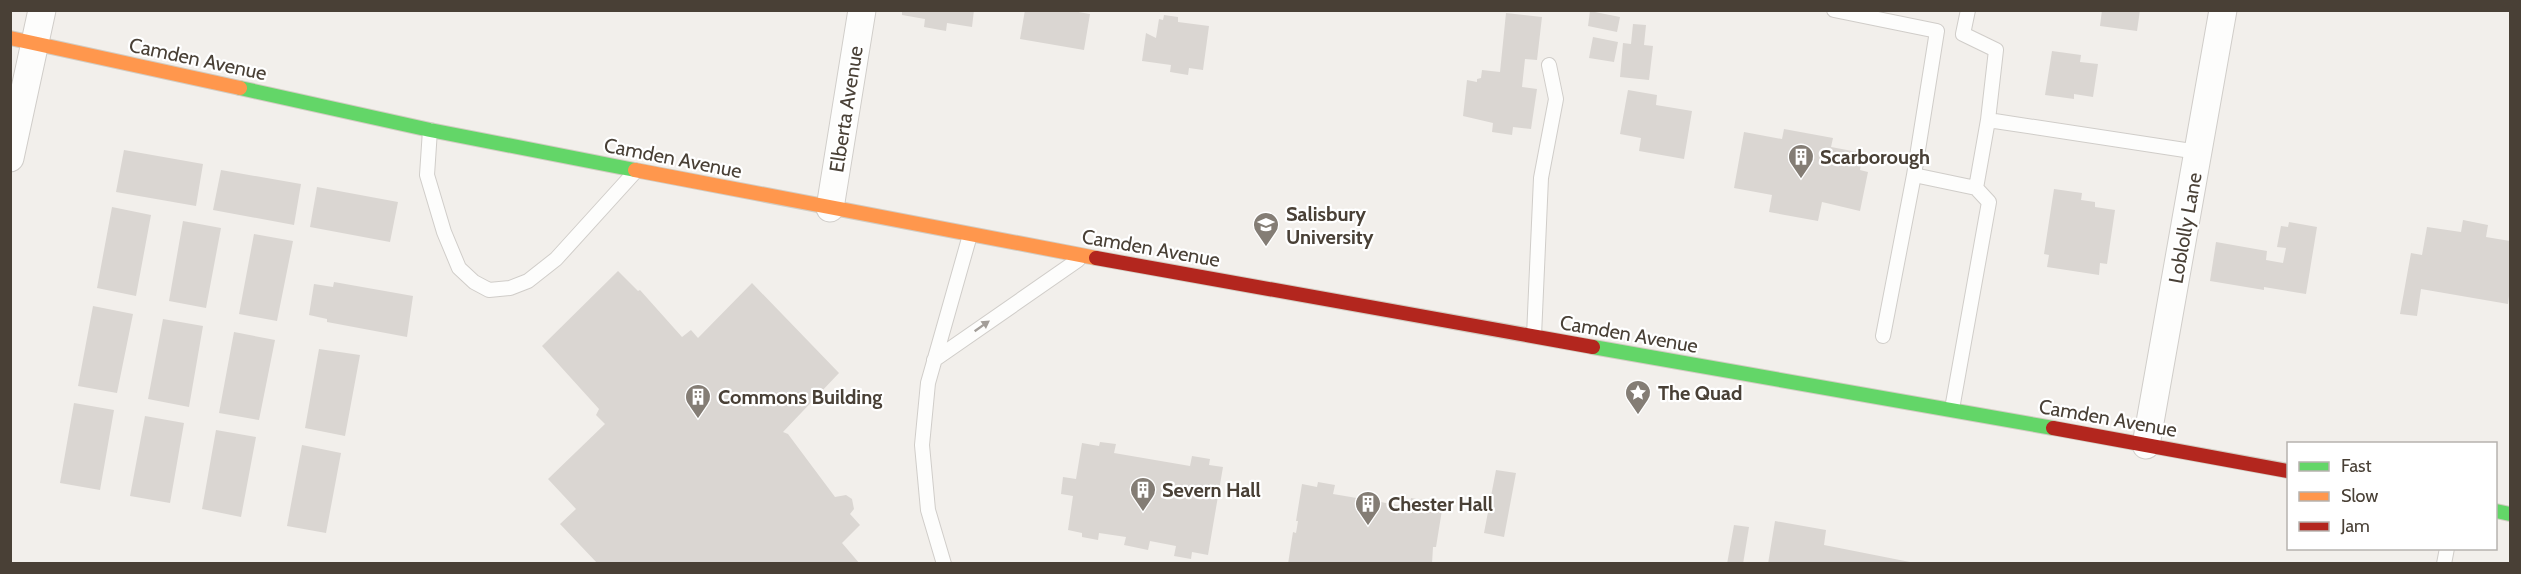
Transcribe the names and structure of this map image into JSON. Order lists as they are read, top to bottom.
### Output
{
  "streets": {
    "street": ["Camden Avenue", "Elberta Avenue", "Loblolly Lane"]
  },
  "crossings": [
    ["Camden Avenue", "Elberta Avenue"],
    ["Camden Avenue", "Loblolly Lane"]
  ],
  "places": {
    "building": [
      "Scarborough",
      "Commons Building",
      "Severn Hall",
      "Chester Hall"
    ],
    "school or university": ["Salisbury University"],
    "place": ["The Quad"]
  },
  "legend": ["Fast", "Slow", "Jam"]
}
